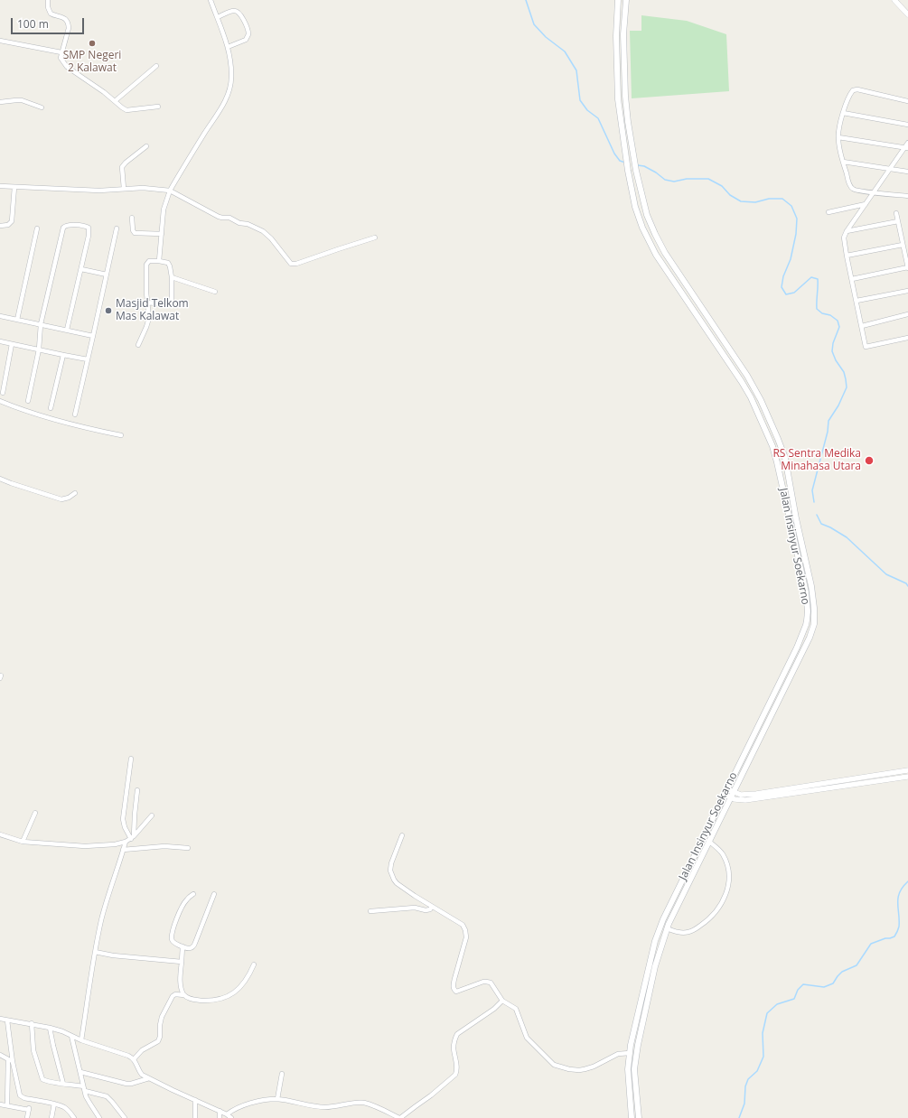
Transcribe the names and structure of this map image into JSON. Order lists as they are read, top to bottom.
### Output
{
  "streets": {
    "main road": ["Jalan Insinyur Soekarno"]
  },
  "places": ["SMP Negeri 2 Kalawat", "Masjid Telkom Mas Kalawat", "RS Sentra Medika Minahasa Utara"],
  "scale_bar": "100 m"
}
